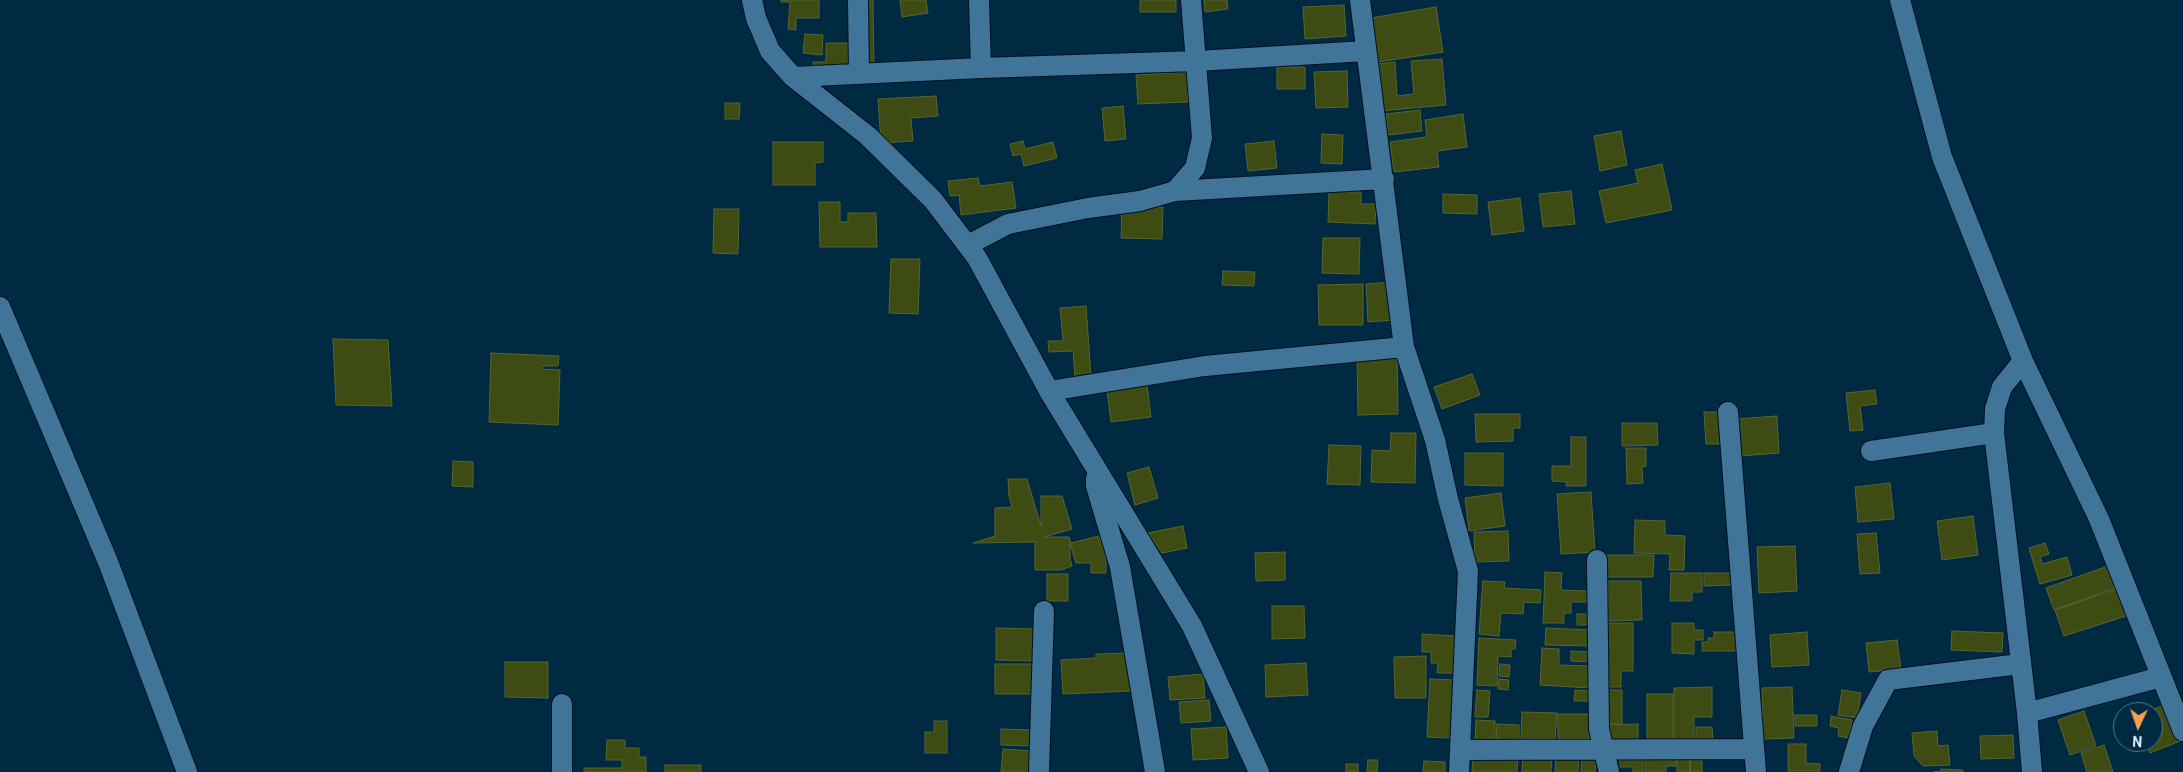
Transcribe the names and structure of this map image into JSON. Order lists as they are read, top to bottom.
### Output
{
  "north": "bottom"
}
